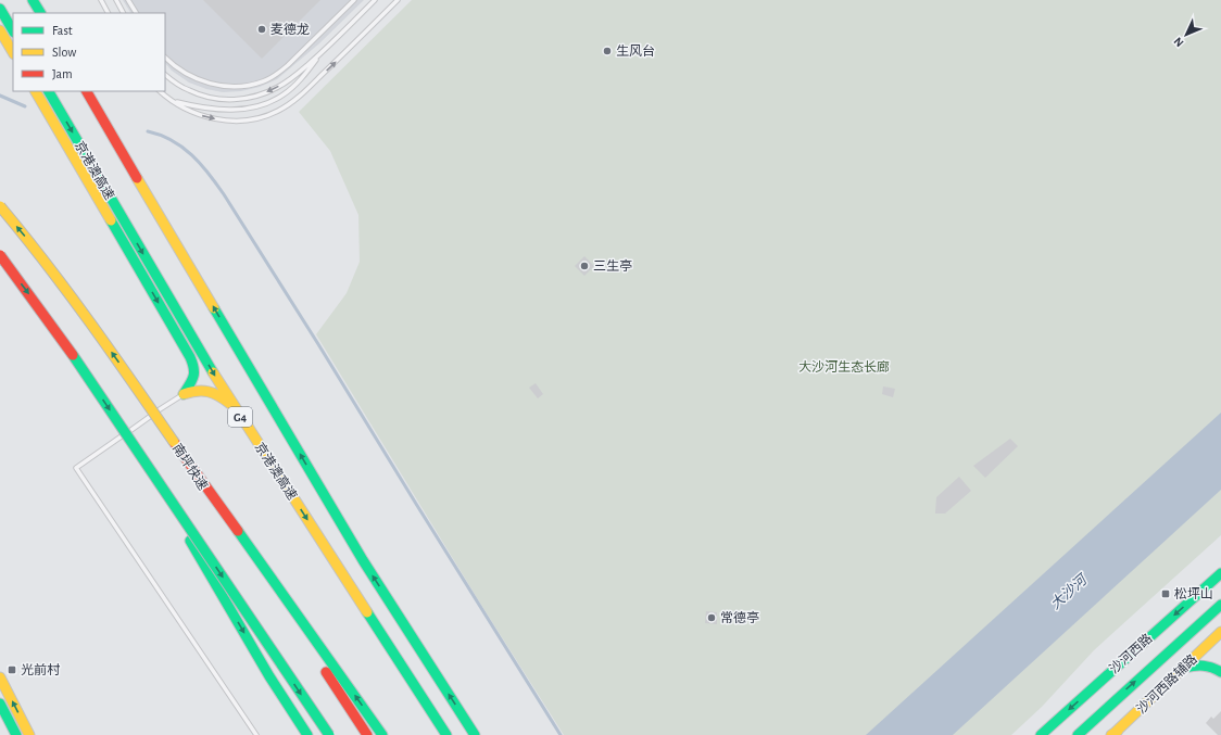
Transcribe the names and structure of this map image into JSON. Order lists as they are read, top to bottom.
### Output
{
  "streets": {
    "main road": [
      "京港澳高速",
      "G4",
      "南坪快速",
      "沙河西路",
      "沙河西路辅路"
    ]
  },
  "water": ["大沙河"],
  "parks": ["大沙河生态长廊"],
  "places": {
    "other": [
      "麦德龙",
      "生风台",
      "三生亭",
      "常德亭"
    ],
    "transit": ["松坪山", "光前村"]
  },
  "legend": ["Fast", "Slow", "Jam"],
  "north": "bottom left"
}
